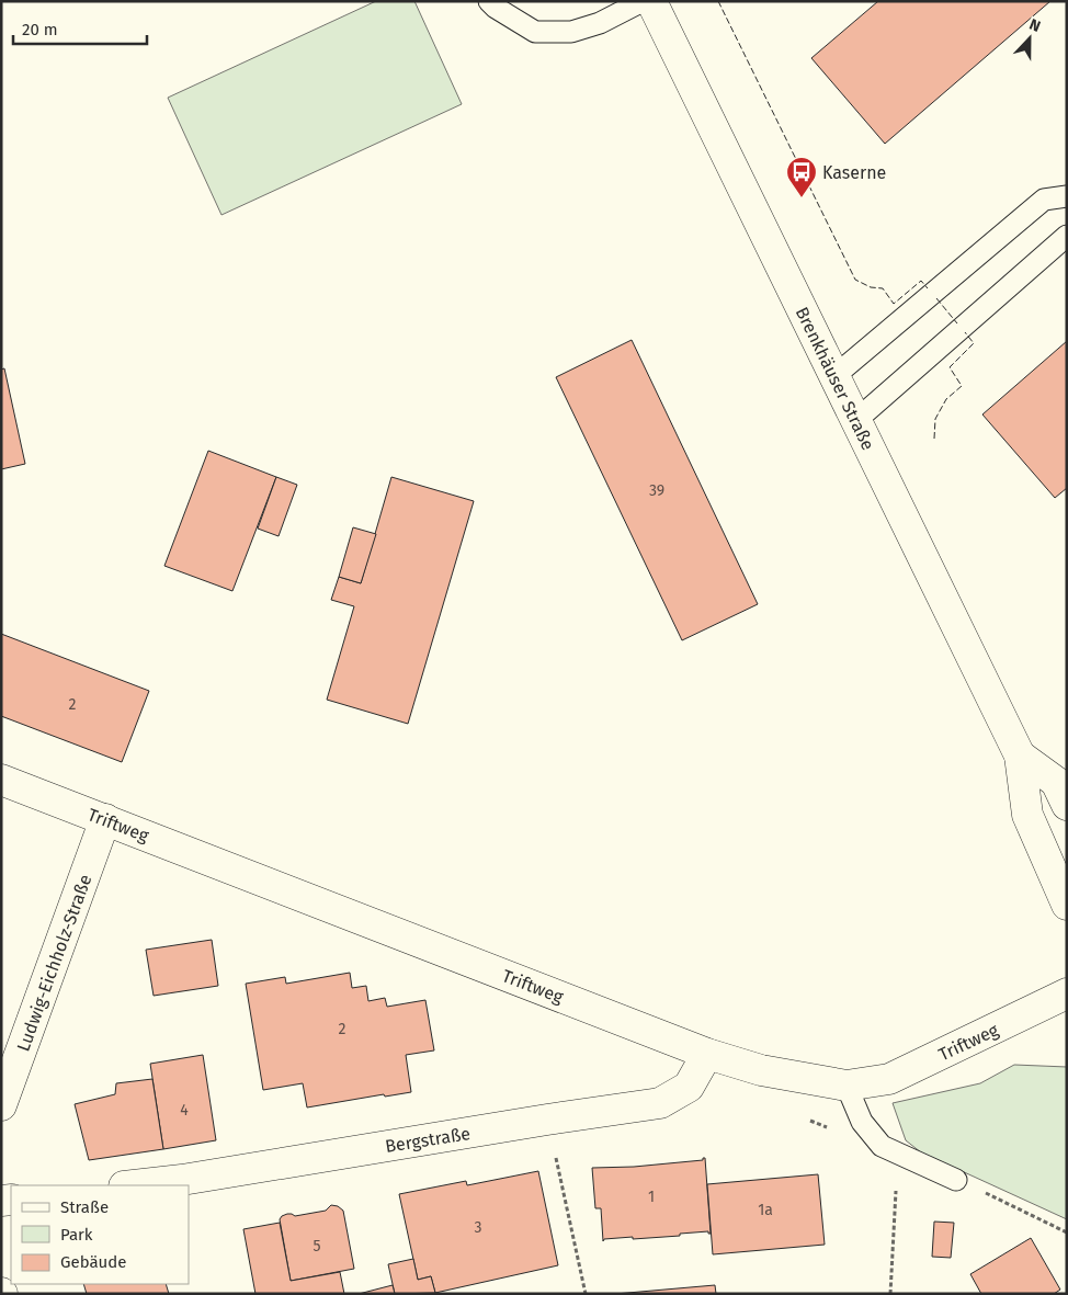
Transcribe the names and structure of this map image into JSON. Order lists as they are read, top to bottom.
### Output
{
  "streets": {
    "street": [
      "Brenkhäuser Straße",
      "Triftweg",
      "Ludwig-Eichholz-Straße",
      "Bergstraße"
    ]
  },
  "crossings": [
    ["Triftweg", "Ludwig-Eichholz-Straße"],
    ["Triftweg", "Bergstraße"]
  ],
  "places": {
    "bus stop": ["Kaserne"]
  },
  "house_numbers": [
    "39",
    "2",
    "2",
    "4",
    "1",
    "1a",
    "3",
    "5"
  ],
  "legend": ["Straße", "Park", "Gebäude"],
  "scale_bar": "20 m",
  "north": "top"
}
